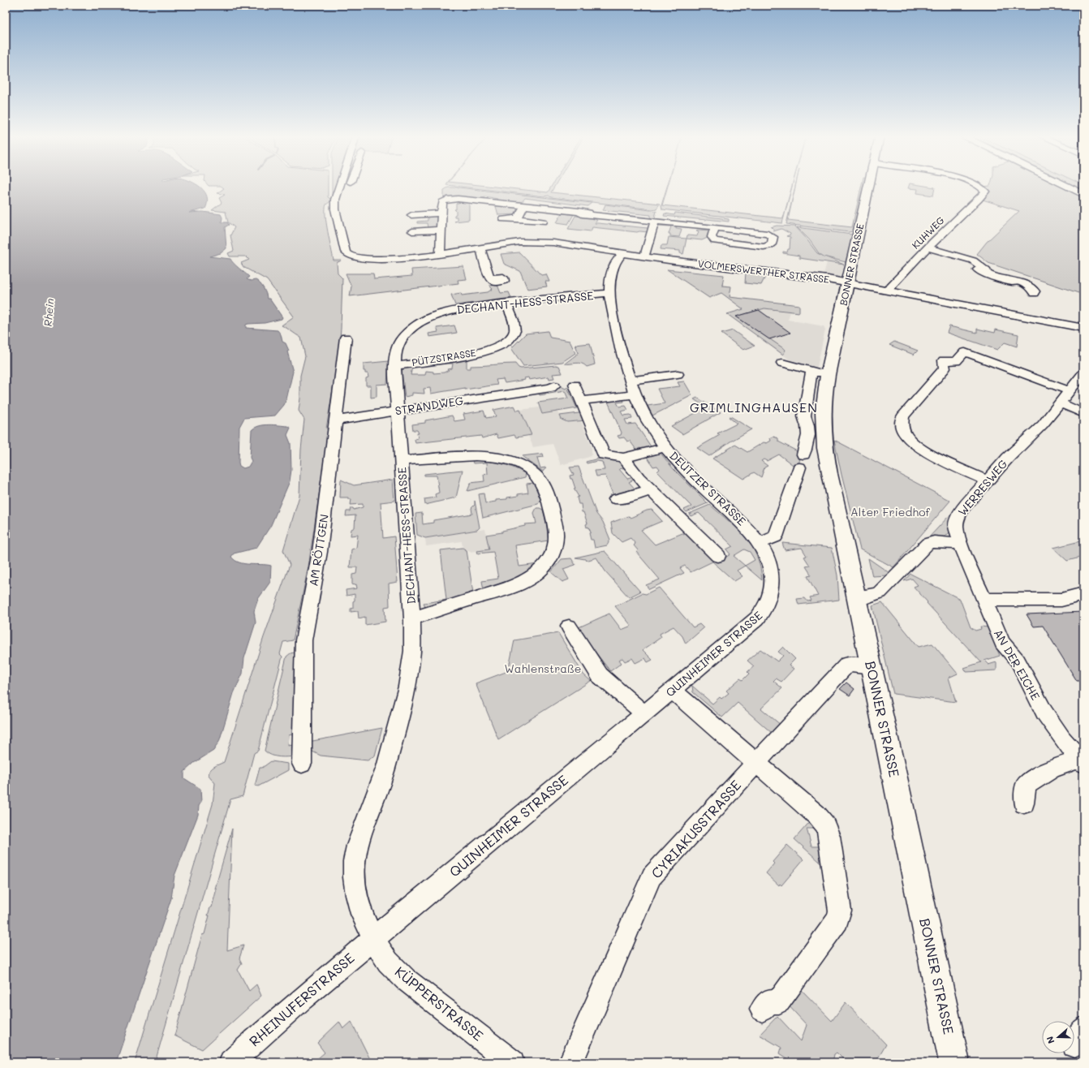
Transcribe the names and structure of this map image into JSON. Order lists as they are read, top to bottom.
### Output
{
  "streets": {
    "main road": ["BONNER STRASSE"],
    "street": [
      "KUHWEG",
      "VOLMERSWERTHER STRASSE",
      "DECHANT-HESS-STRASSE",
      "PÜTZSTRASSE",
      "STRANDWEG",
      "WERRESWEG",
      "DEUTZER STRASSE",
      "AM RÖTTGEN",
      "QUINHEIMER STRASSE",
      "AN DER EICHE",
      "CYRIAKUSSTRASSE",
      "RHEINUFERSTRASSE",
      "KÜPPERSTRASSE"
    ]
  },
  "crossings": [
    ["KUHWEG", "VOLMERSWERTHER STRASSE"],
    ["BONNER STRASSE", "VOLMERSWERTHER STRASSE"],
    ["BONNER STRASSE", "CYRIAKUSSTRASSE"],
    ["DECHANT-HESS-STRASSE", "PÜTZSTRASSE"],
    ["DECHANT-HESS-STRASSE", "STRANDWEG"],
    ["DECHANT-HESS-STRASSE", "DEUTZER STRASSE"],
    ["DECHANT-HESS-STRASSE", "QUINHEIMER STRASSE"],
    ["DECHANT-HESS-STRASSE", "RHEINUFERSTRASSE"],
    ["DECHANT-HESS-STRASSE", "KÜPPERSTRASSE"],
    ["STRANDWEG", "AM RÖTTGEN"],
    ["WERRESWEG", "AN DER EICHE"],
    ["DEUTZER STRASSE", "QUINHEIMER STRASSE"],
    ["QUINHEIMER STRASSE", "RHEINUFERSTRASSE"],
    ["QUINHEIMER STRASSE", "KÜPPERSTRASSE"],
    ["RHEINUFERSTRASSE", "KÜPPERSTRASSE"]
  ],
  "districts": ["GRIMLINGHAUSEN"],
  "water": ["Rhein"],
  "parks": ["Alter Friedhof", "Wahlenstraße"],
  "north": "left"
}
